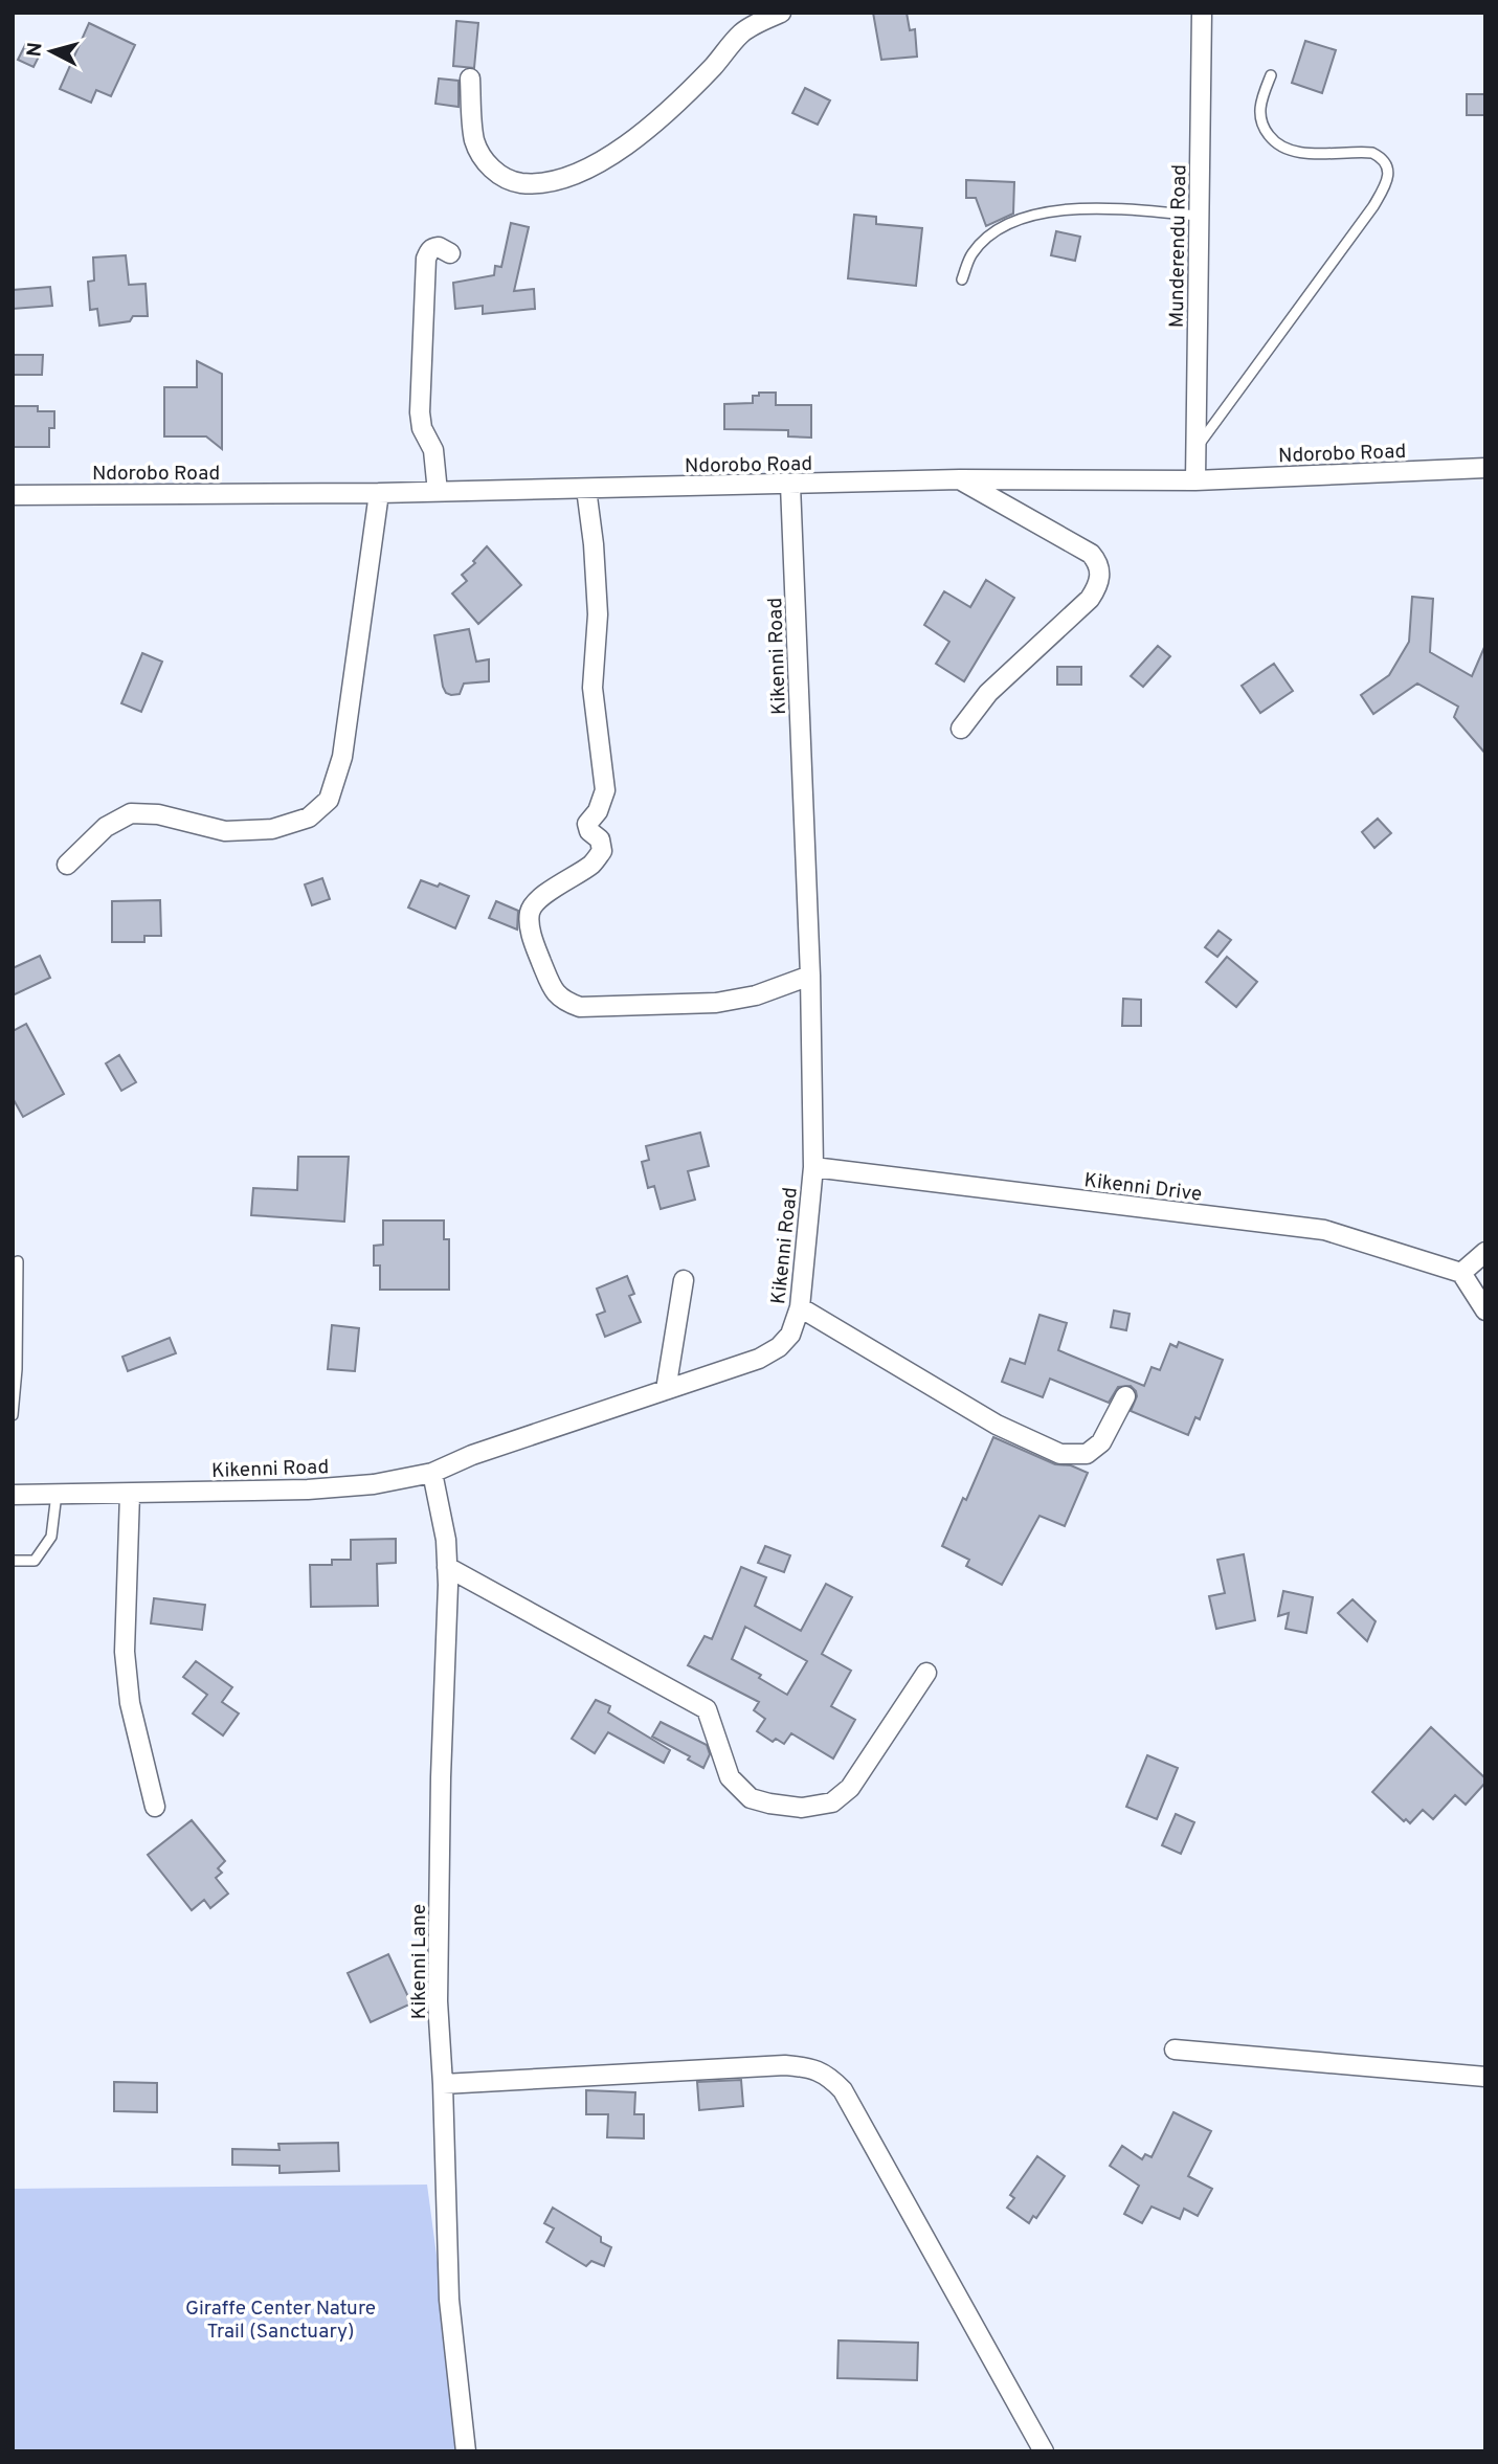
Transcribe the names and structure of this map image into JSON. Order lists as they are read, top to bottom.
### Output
{
  "streets": {
    "street": [
      "Munderendu Road",
      "Ndorobo Road",
      "Kikenni Road",
      "Kikenni Drive",
      "Kikenni Lane"
    ]
  },
  "crossings": [
    ["Munderendu Road", "Ndorobo Road"],
    ["Ndorobo Road", "Kikenni Road"],
    ["Kikenni Road", "Kikenni Drive"],
    ["Kikenni Road", "Kikenni Lane"]
  ],
  "parks": ["Giraffe Center Nature Trail (Sanctuary)"],
  "north": "left"
}
